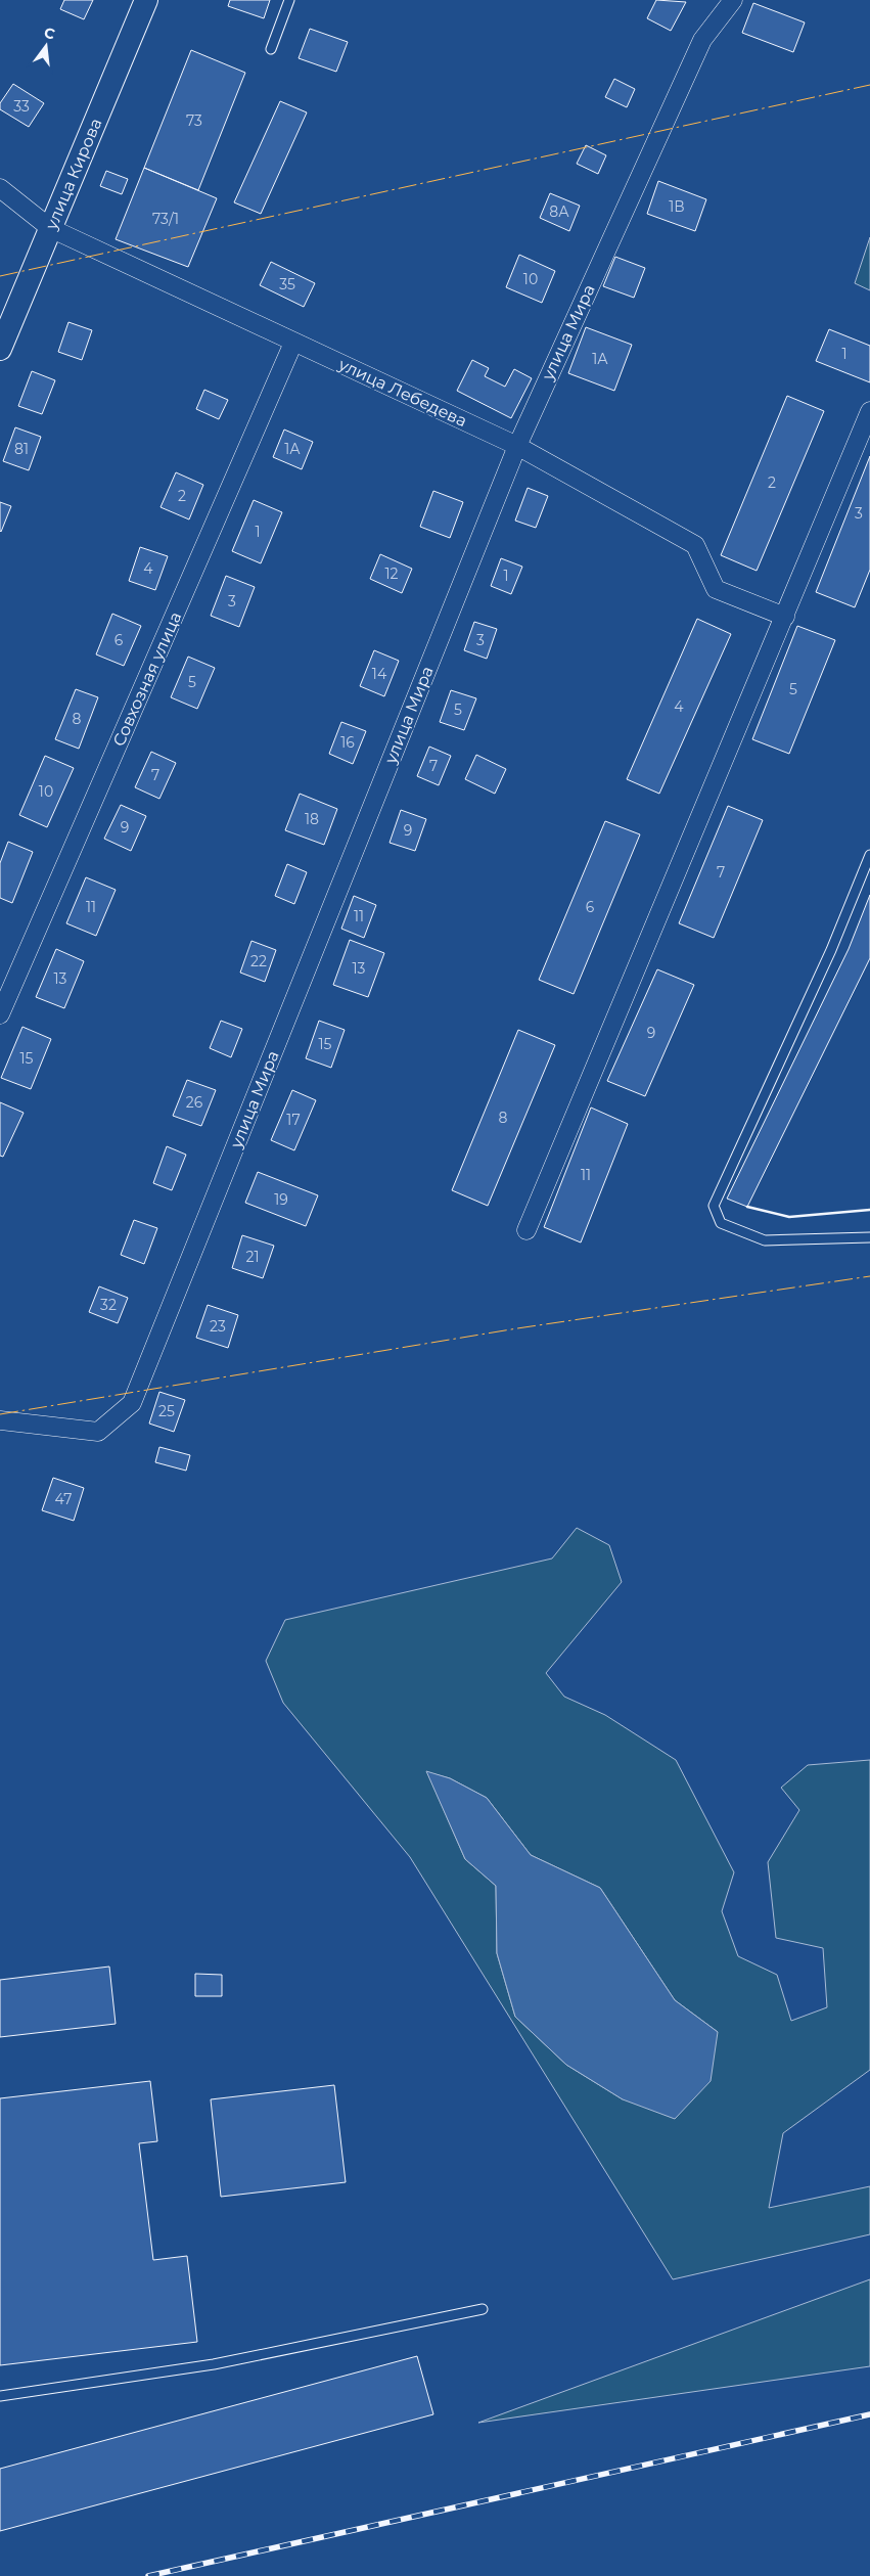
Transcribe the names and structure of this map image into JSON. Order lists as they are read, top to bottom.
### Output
{
  "streets": {
    "street": [
      "улица Кирова",
      "улица Мира",
      "улица Лебедева",
      "Совхозная улица"
    ]
  },
  "crossings": [
    ["улица Кирова", "улица Лебедева"],
    ["улица Мира", "улица Лебедева"],
    ["улица Лебедева", "Совхозная улица"]
  ],
  "house_numbers": [
    "33",
    "73",
    "1В",
    "8А",
    "73/1",
    "10",
    "35",
    "1",
    "1А",
    "81",
    "1А",
    "2",
    "2",
    "3",
    "1",
    "4",
    "12",
    "1",
    "3",
    "6",
    "3",
    "14",
    "5",
    "5",
    "4",
    "5",
    "8",
    "16",
    "7",
    "7",
    "10",
    "18",
    "9",
    "9",
    "7",
    "11",
    "6",
    "11",
    "22",
    "13",
    "13",
    "9",
    "15",
    "15",
    "26",
    "8",
    "17",
    "11",
    "19",
    "21",
    "32",
    "23",
    "25",
    "47"
  ],
  "north": "top"
}
